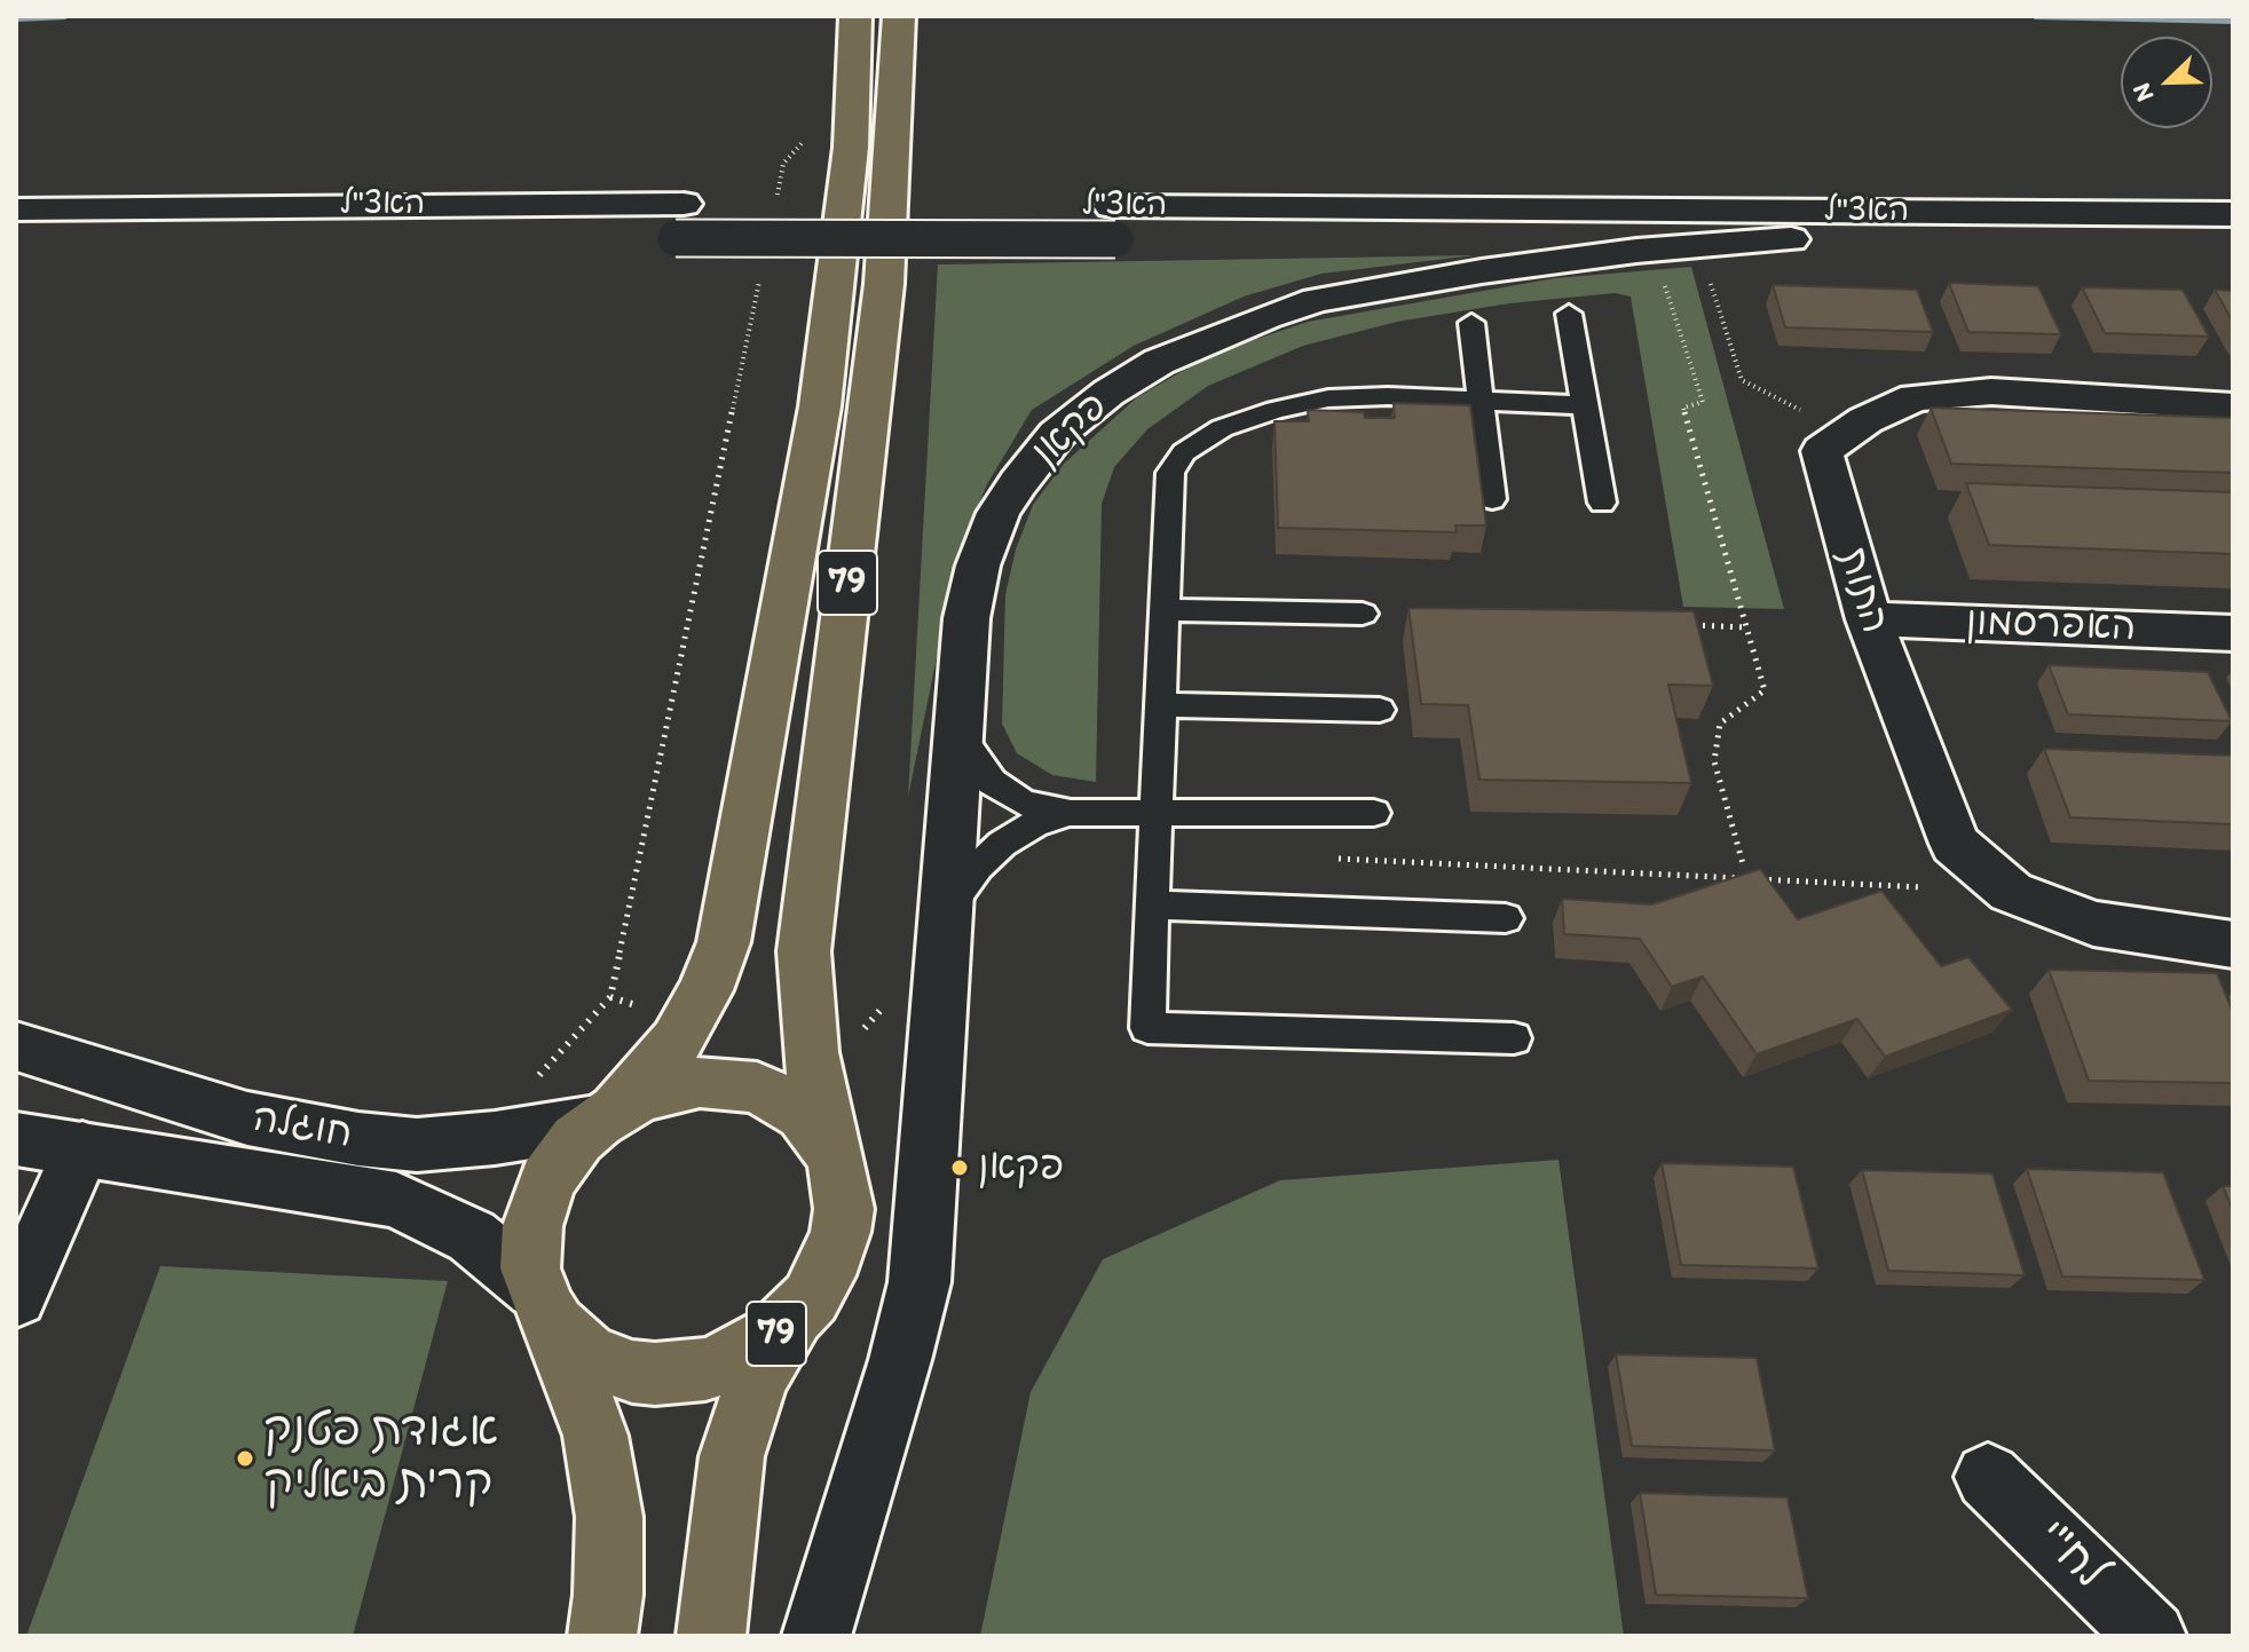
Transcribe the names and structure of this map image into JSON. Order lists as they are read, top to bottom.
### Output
{
  "streets": {
    "highway": ["79"],
    "street": [
      "האצ\"ל",
      "פקאן",
      "התות",
      "האפרסמון",
      "חוגלה",
      "לח\"י"
    ]
  },
  "crossings": [
    ["האצ\"ל", "פקאן"],
    ["79", "חוגלה"],
    ["התות", "האפרסמון"]
  ],
  "places": ["פקאן", "אגודת פטנק קרית ביאליק"],
  "north": "bottom left"
}
